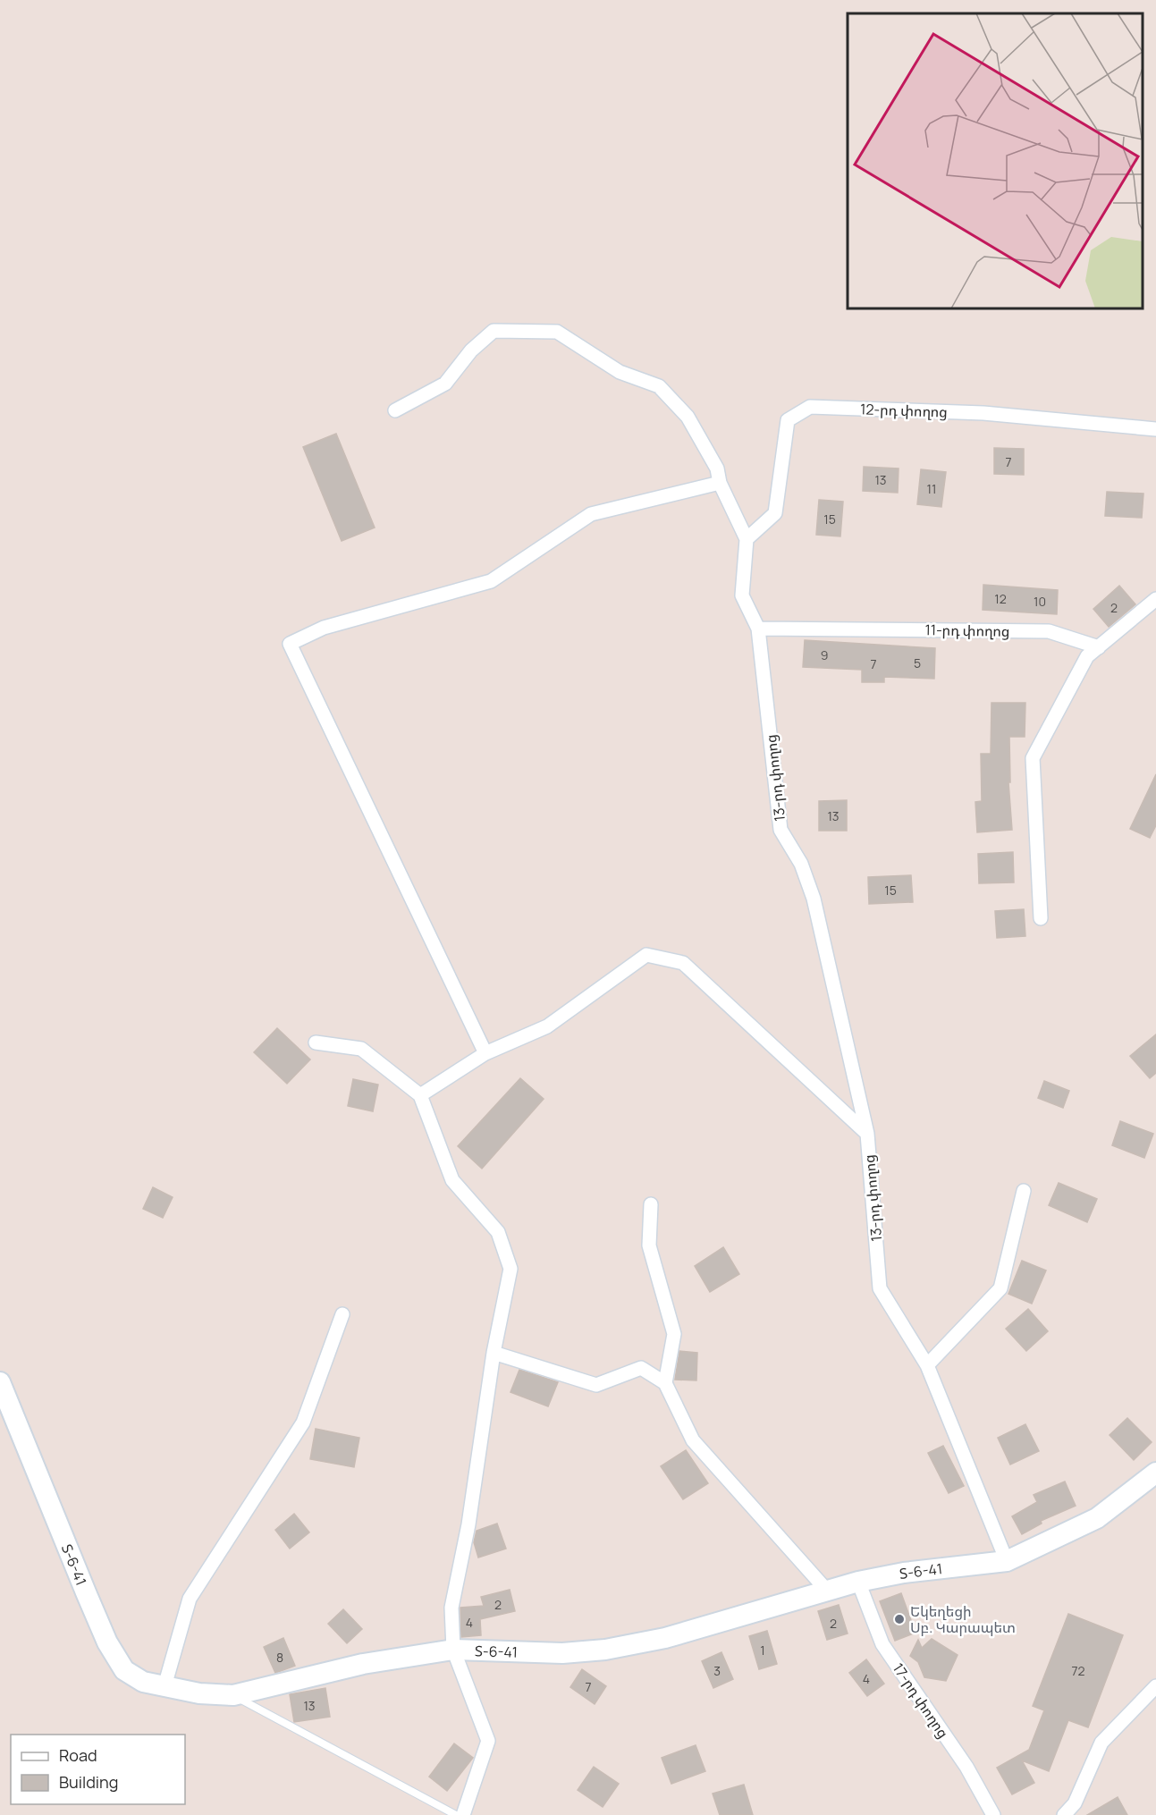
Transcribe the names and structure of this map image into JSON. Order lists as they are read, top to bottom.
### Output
{
  "streets": {
    "main road": ["Տ-6-41"],
    "street": [
      "12-րդ փողոց",
      "11-րդ փողոց",
      "13-րդ փողոց",
      "17-րդ փողոց"
    ]
  },
  "crossings": [
    ["12-րդ փողոց", "13-րդ փողոց"],
    ["11-րդ փողոց", "13-րդ փողոց"],
    ["13-րդ փողոց", "Տ-6-41"],
    ["Տ-6-41", "17-րդ փողոց"]
  ],
  "places": ["Եկեղեցի Սբ. Կարապետ"],
  "house_numbers": [
    "7",
    "13",
    "11",
    "15",
    "12",
    "10",
    "2",
    "9",
    "5",
    "7",
    "13",
    "15",
    "2",
    "4",
    "2",
    "1",
    "8",
    "3",
    "72",
    "4",
    "7",
    "13"
  ],
  "legend": ["Road", "Building"]
}
